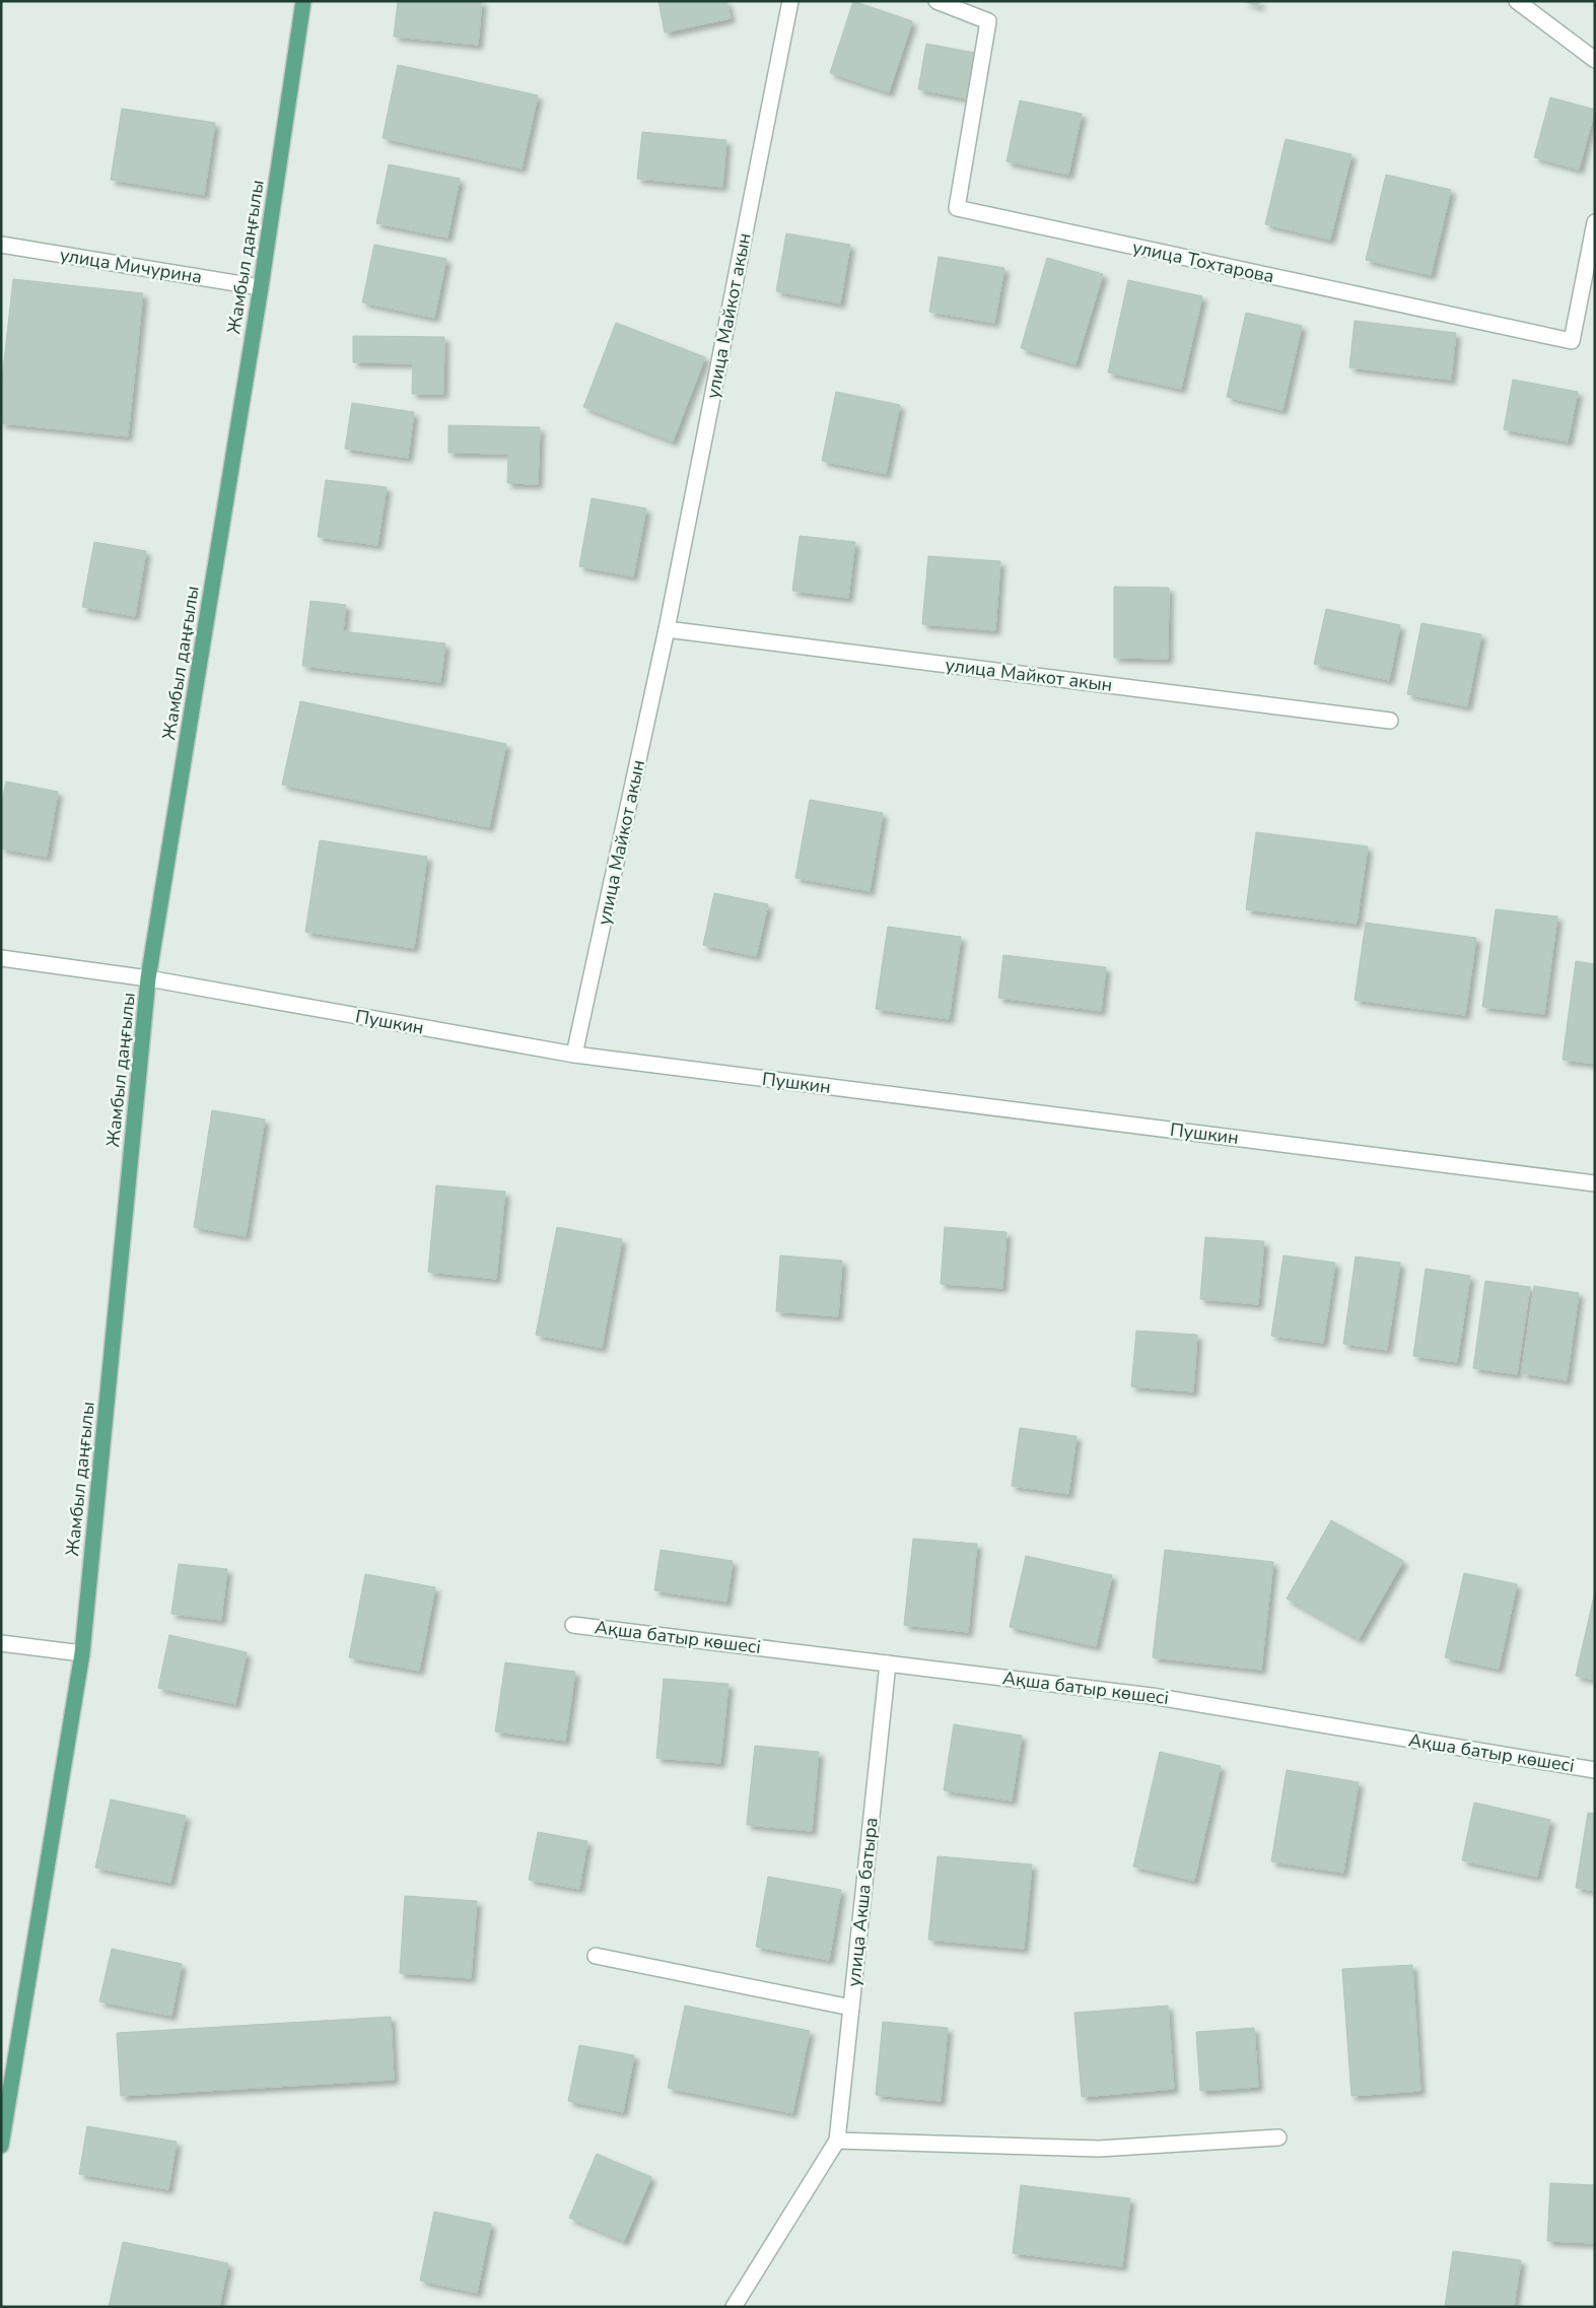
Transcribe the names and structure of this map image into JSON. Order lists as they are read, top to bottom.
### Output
{
  "streets": {
    "main road": ["Жамбыл даңғылы"],
    "street": [
      "улица Тохтарова",
      "улица Мичурина",
      "улица Майкот акын",
      "Пушкин",
      "Ақша батыр көшесі",
      "улица Акша батыра"
    ]
  },
  "crossings": [
    ["Жамбыл даңғылы", "улица Мичурина"],
    ["Жамбыл даңғылы", "Пушкин"],
    ["улица Майкот акын", "Пушкин"],
    ["Ақша батыр көшесі", "улица Акша батыра"]
  ]
}
